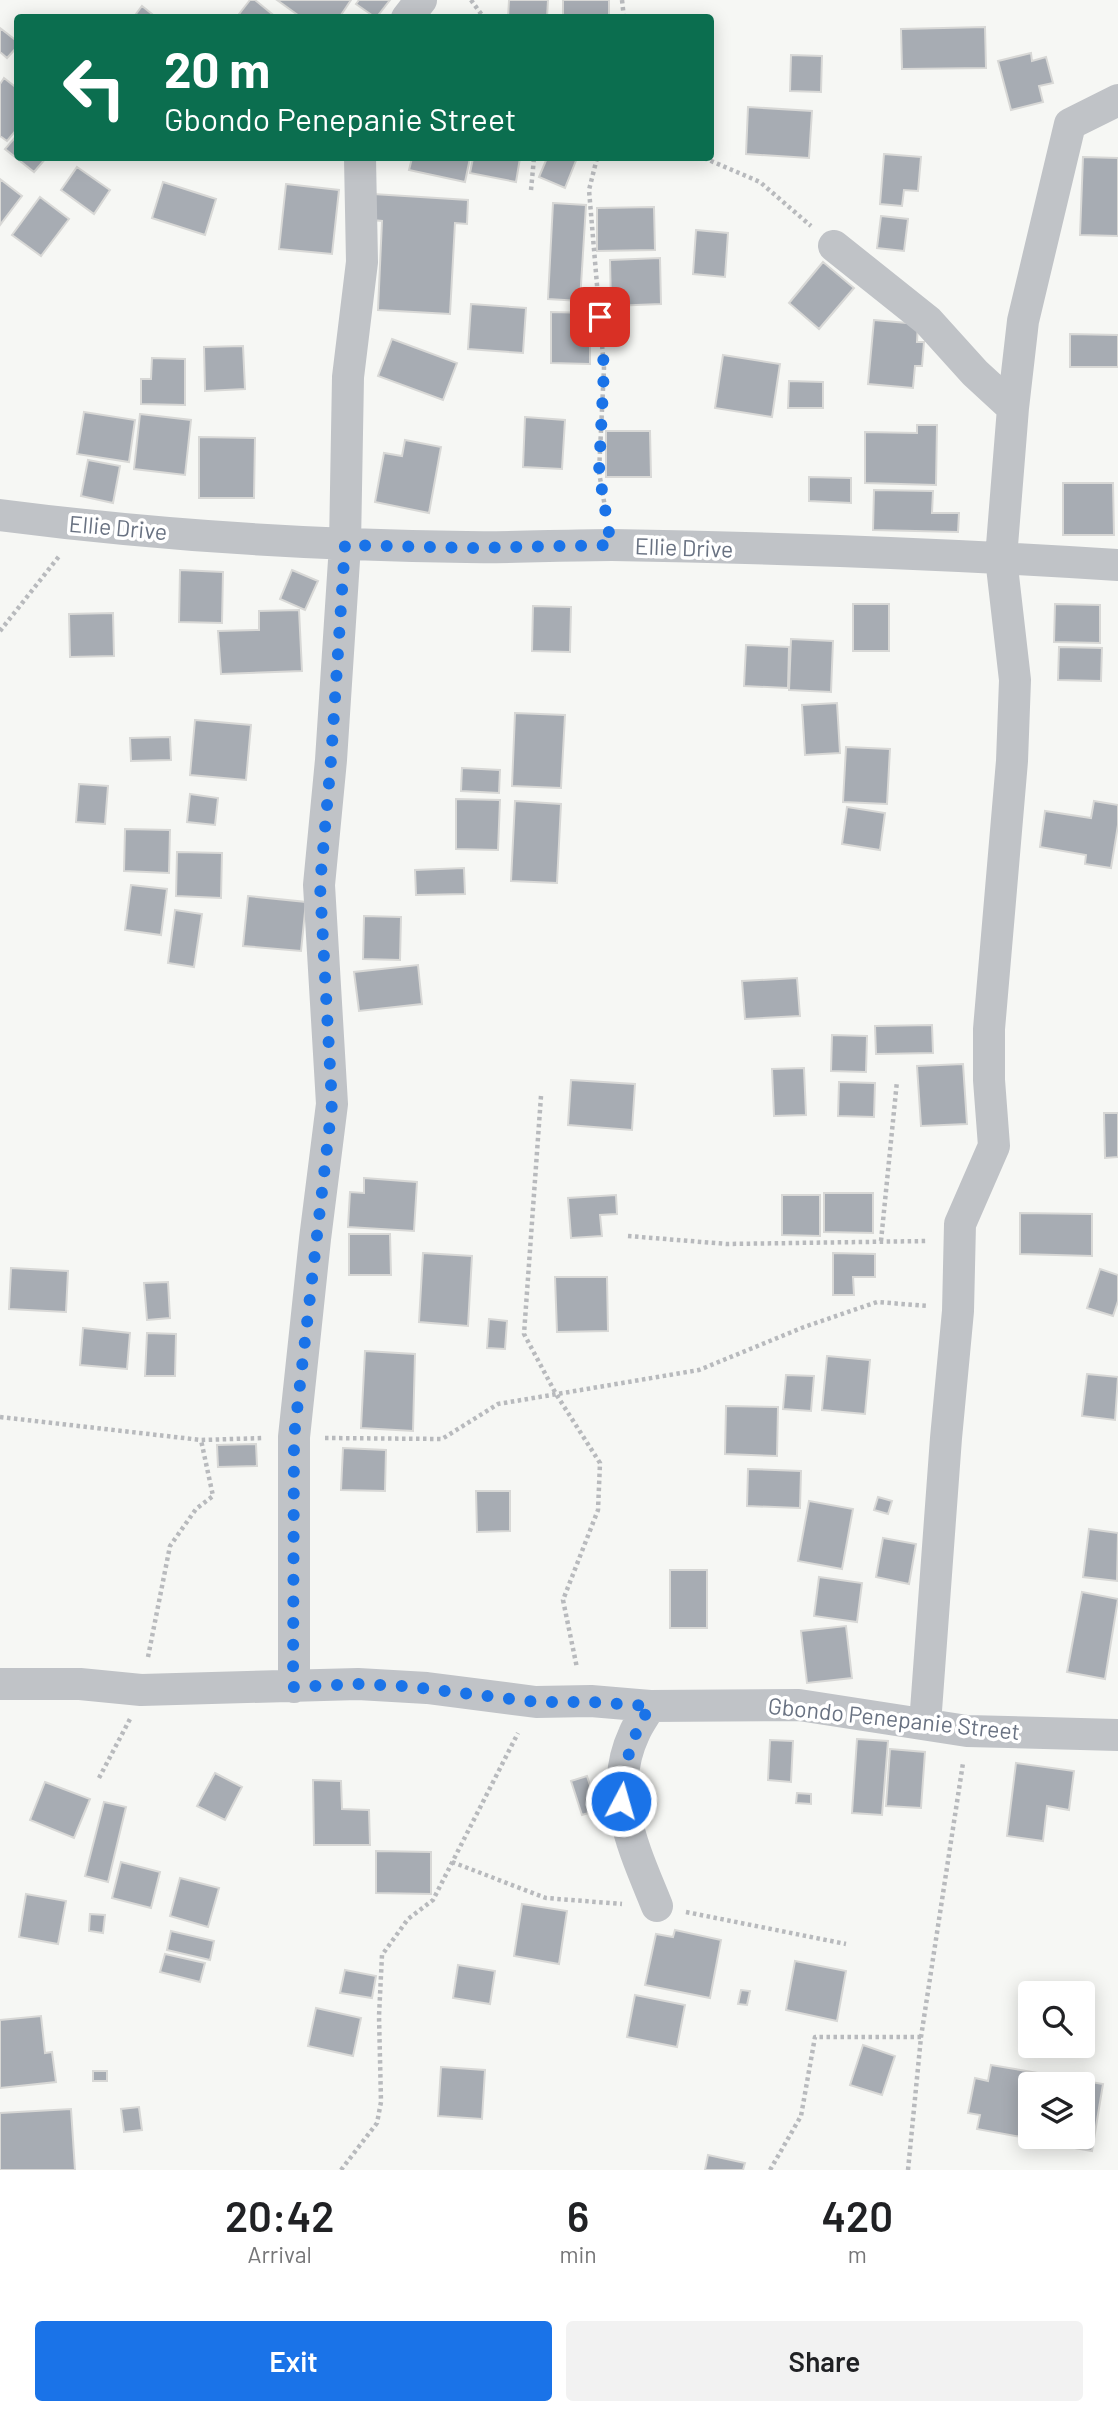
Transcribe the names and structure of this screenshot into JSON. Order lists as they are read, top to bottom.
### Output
{
  "streets": {
    "street": ["Ellie Drive", "Gbondo Penepanie Street"]
  },
  "page": {
    "turn": ["20 m", "Gbondo Penepanie Street"],
    "eta": [
      "20:42",
      "Arrival",
      "6",
      "min",
      "420",
      "m"
    ],
    "buttons": ["Exit", "Share"]
  }
}
